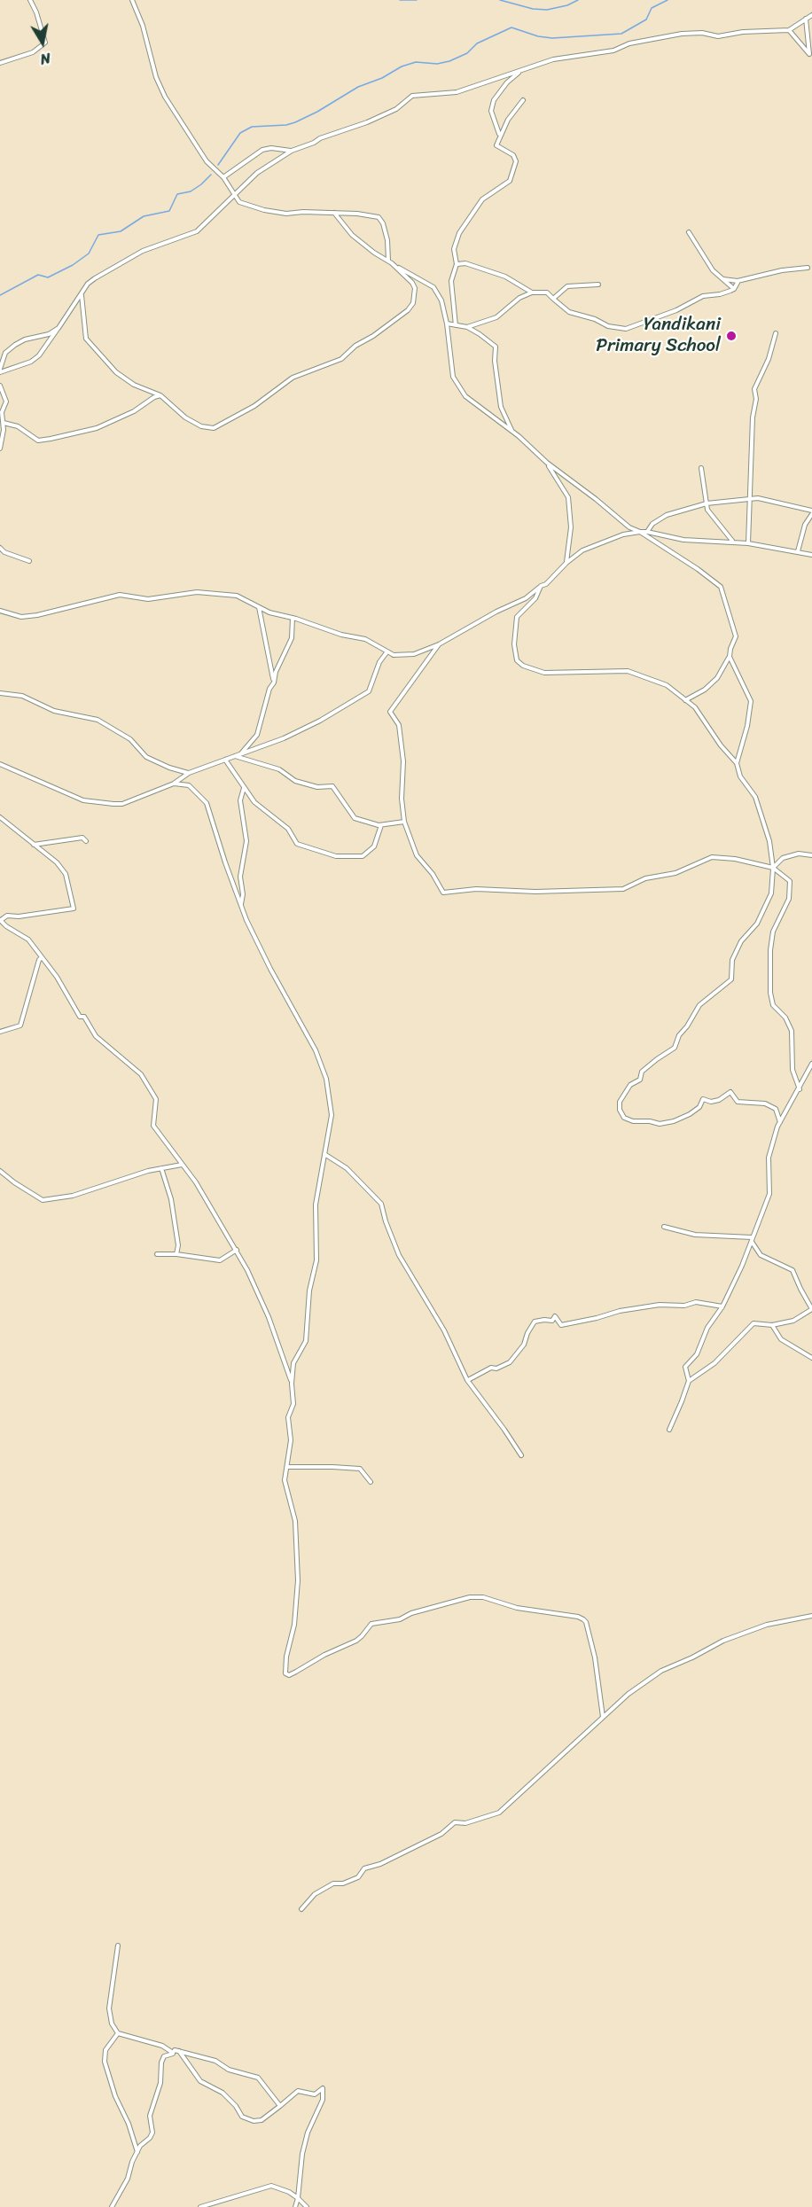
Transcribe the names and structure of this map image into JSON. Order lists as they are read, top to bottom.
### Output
{
  "places": ["Yandikani Primary School"],
  "north": "bottom"
}
